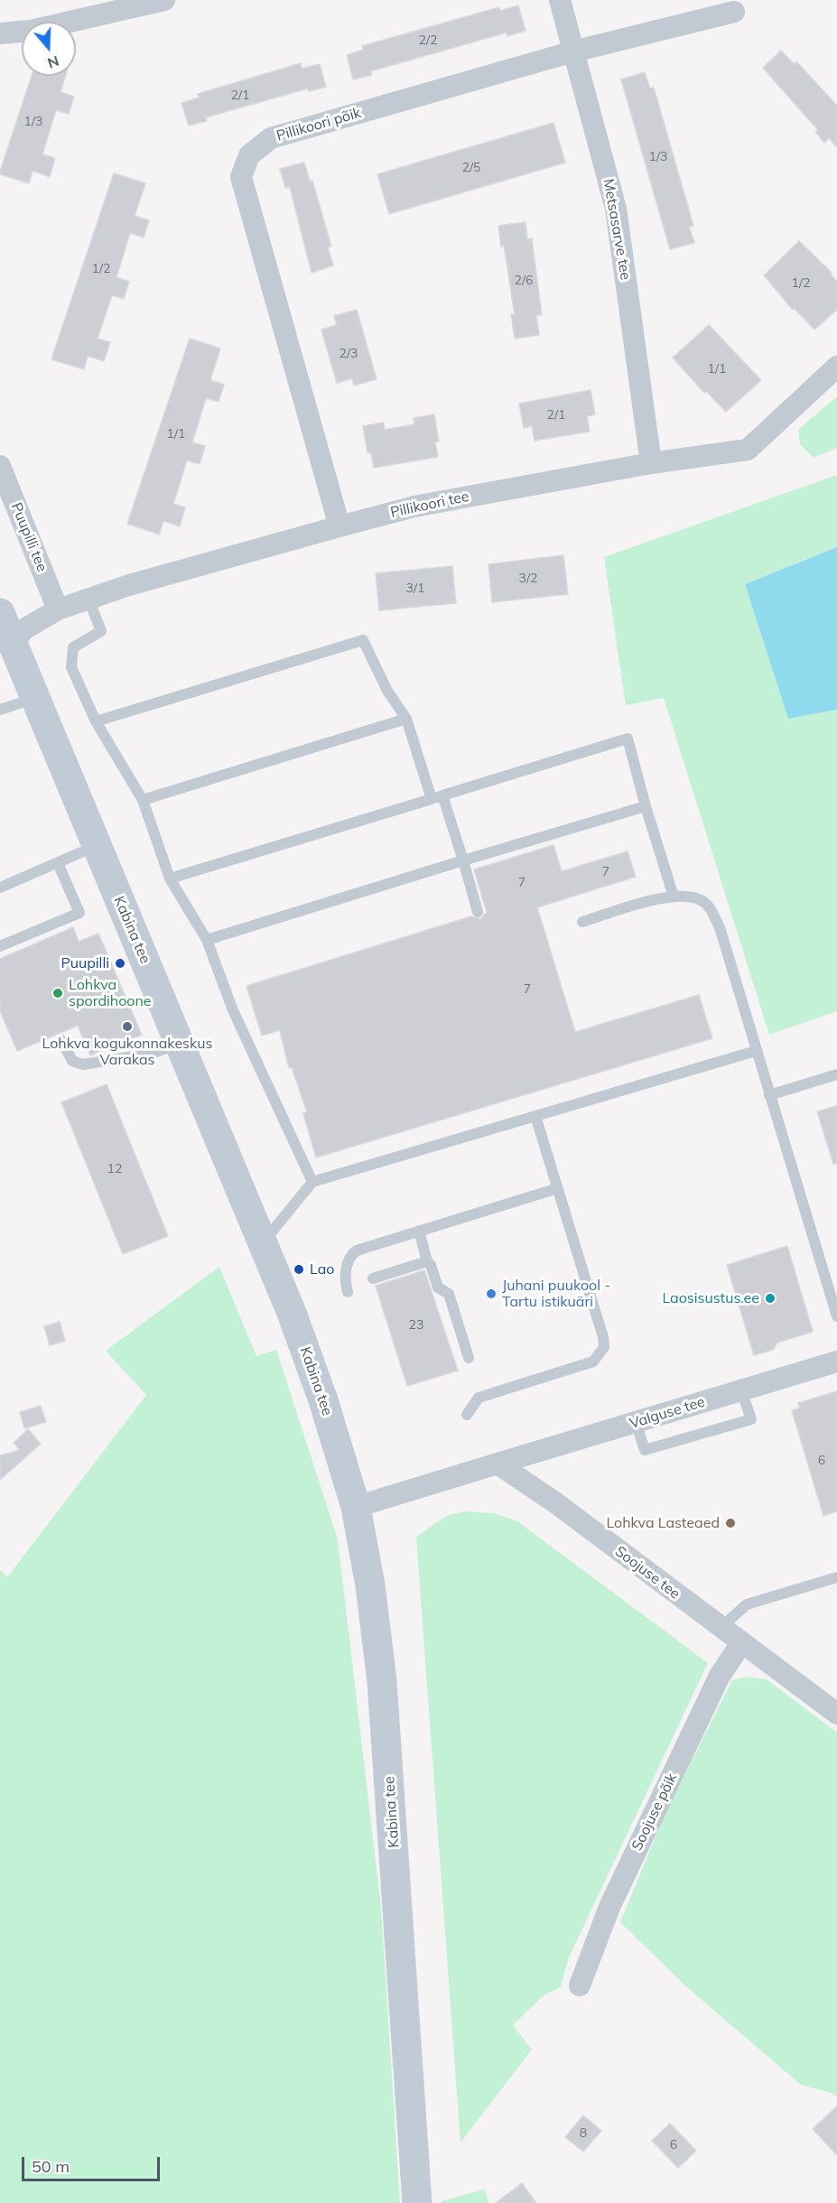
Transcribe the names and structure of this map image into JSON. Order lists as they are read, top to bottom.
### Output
{
  "streets": {
    "street": [
      "Pillikoori põik",
      "Metsasarve tee",
      "Pillikoori tee",
      "Puupilli tee",
      "Kabina tee",
      "Valguse tee",
      "Soojuse tee",
      "Soojuse põik"
    ]
  },
  "crossings": [
    ["Pillikoori põik", "Metsasarve tee"],
    ["Pillikoori põik", "Pillikoori tee"],
    ["Metsasarve tee", "Pillikoori tee"],
    ["Pillikoori tee", "Puupilli tee"],
    ["Pillikoori tee", "Kabina tee"],
    ["Valguse tee", "Soojuse tee"],
    ["Soojuse tee", "Soojuse põik"]
  ],
  "places": [
    "Puupilli",
    "Lohkva spordihoone",
    "Lohkva kogukonnakeskus Varakas",
    "Lao",
    "Juhani puukool - Tartu istikuäri",
    "Laosisustus.ee",
    "Lohkva Lasteaed"
  ],
  "house_numbers": [
    "2/2",
    "2/1",
    "1/3",
    "1/3",
    "2/5",
    "1/2",
    "2/6",
    "1/2",
    "2/3",
    "1/1",
    "2/1",
    "1/1",
    "3/2",
    "3/1",
    "7",
    "7",
    "7",
    "12",
    "23",
    "6",
    "8",
    "6"
  ],
  "scale_bar": "50 m",
  "north": "bottom"
}
